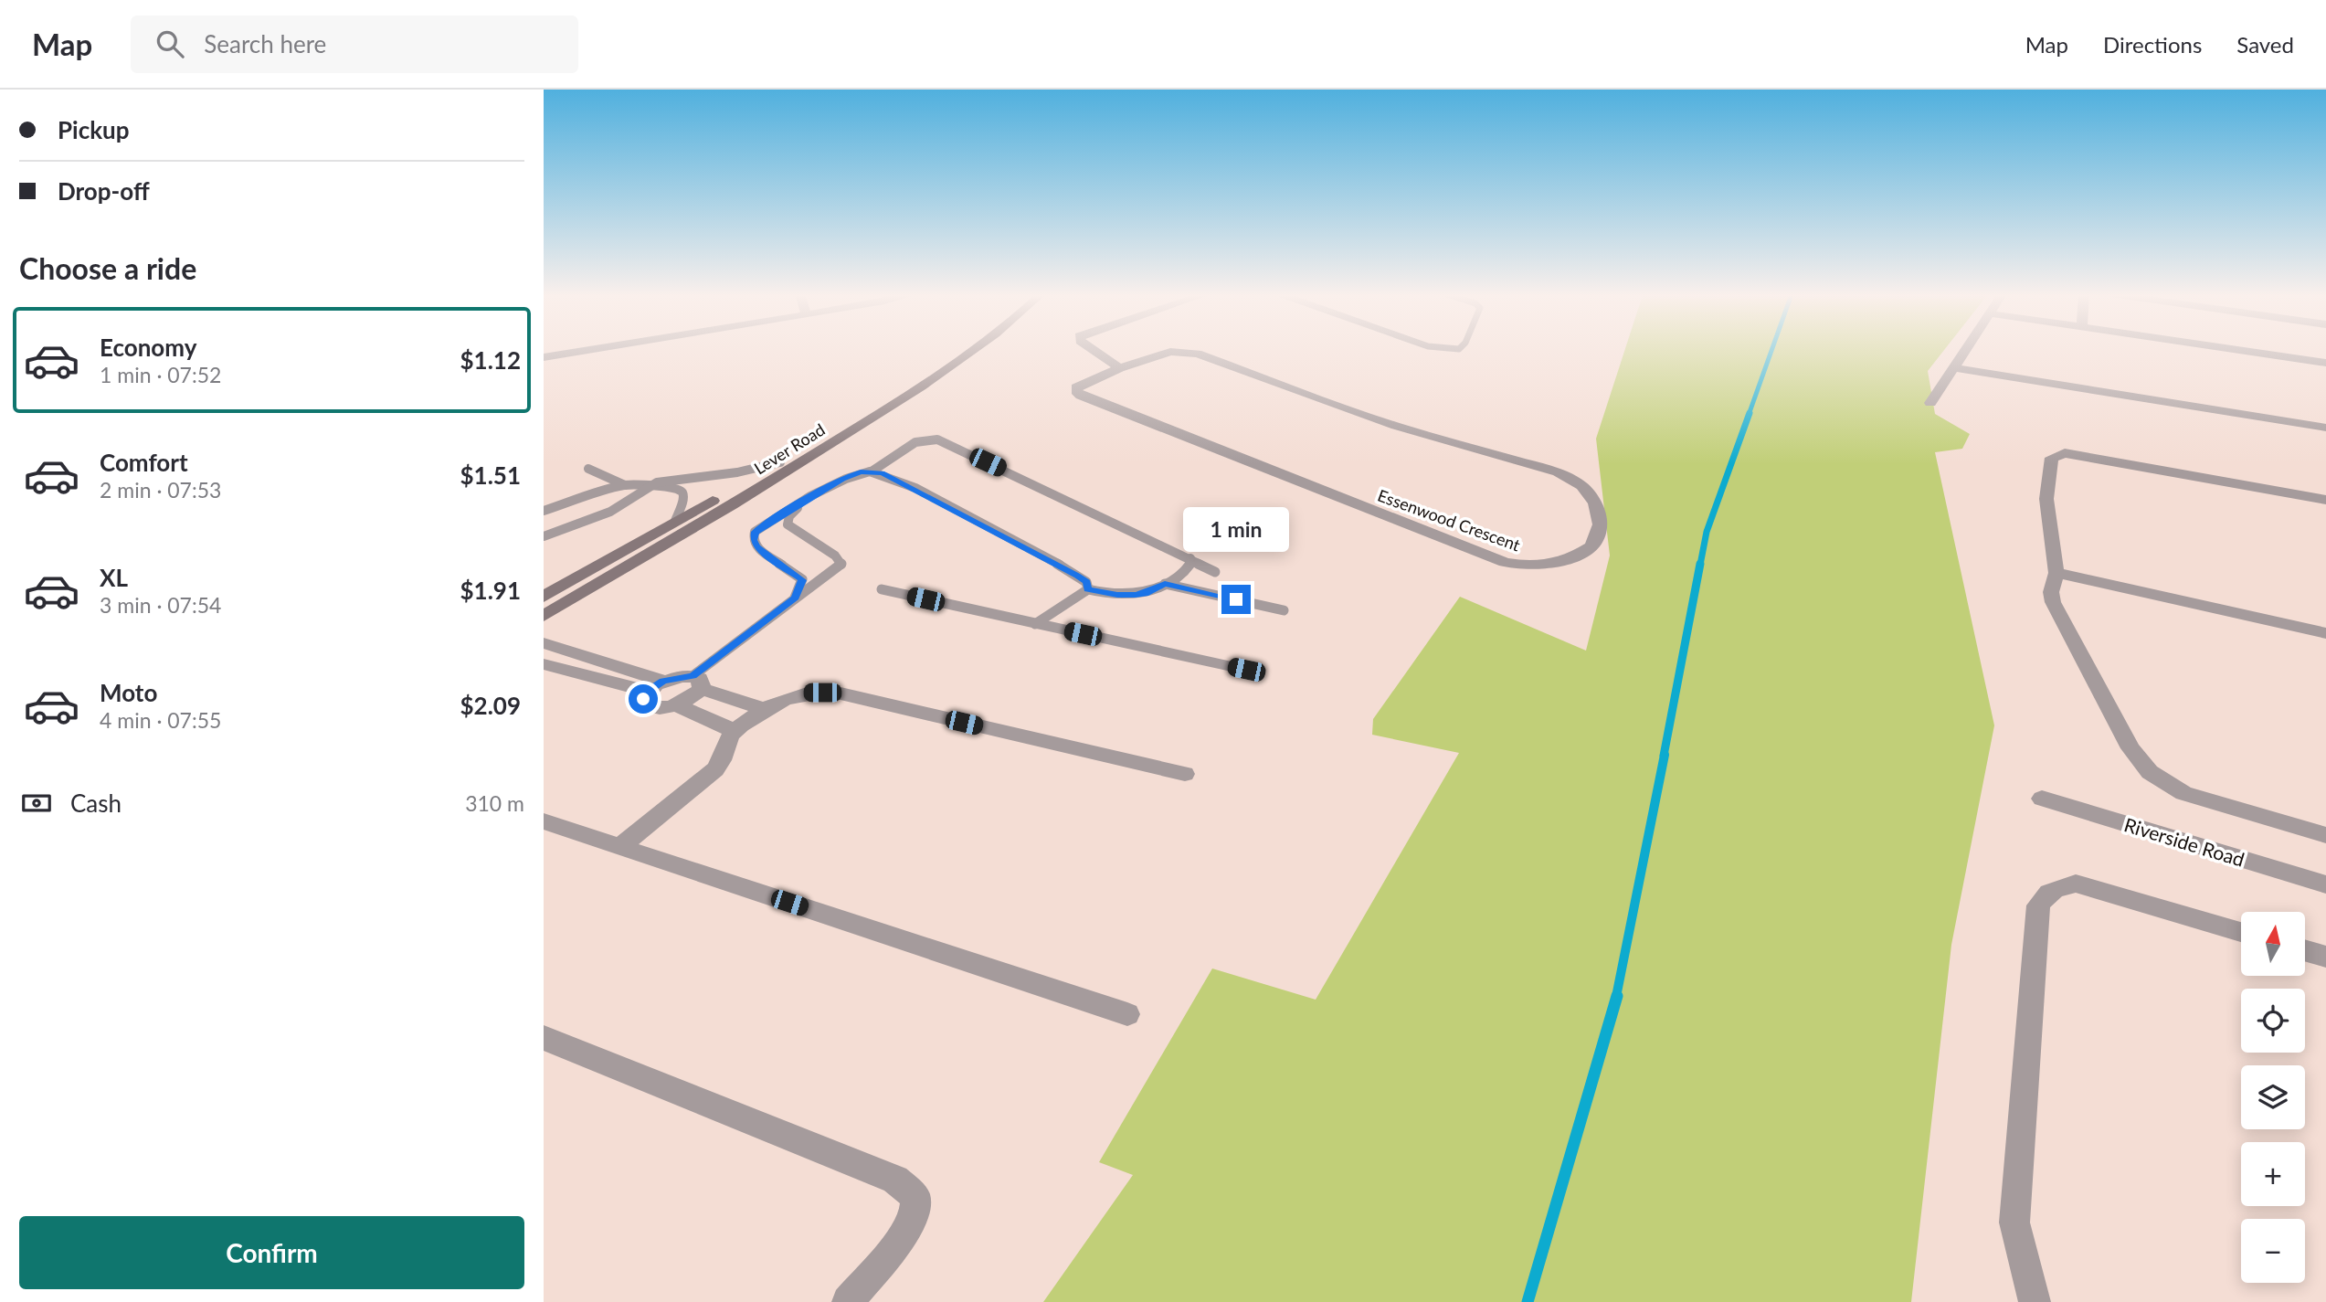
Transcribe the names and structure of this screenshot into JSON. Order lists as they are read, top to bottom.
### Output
{
  "streets": {
    "main road": ["Lever Road"],
    "street": ["Essenwood Crescent", "Riverside Road"]
  },
  "north": "top",
  "page": {
    "header": "Map",
    "search": "Search here",
    "nav": ["Map", "Directions", "Saved"],
    "banner": ["Pickup", "Drop-off"],
    "heading": "Choose a ride",
    "list": [
      {
        "name": "Economy",
        "note": "1 min · 07:52",
        "value": "$1.12"
      },
      {
        "name": "Comfort",
        "note": "2 min · 07:53",
        "value": "$1.51"
      },
      {
        "name": "XL",
        "note": "3 min · 07:54",
        "value": "$1.91"
      },
      {
        "name": "Moto",
        "note": "4 min · 07:55",
        "value": "$2.09"
      }
    ],
    "bubble": "1 min",
    "pay": ["Cash", "310 m"],
    "map_buttons": ["+", "−"],
    "buttons": "Confirm"
  }
}
